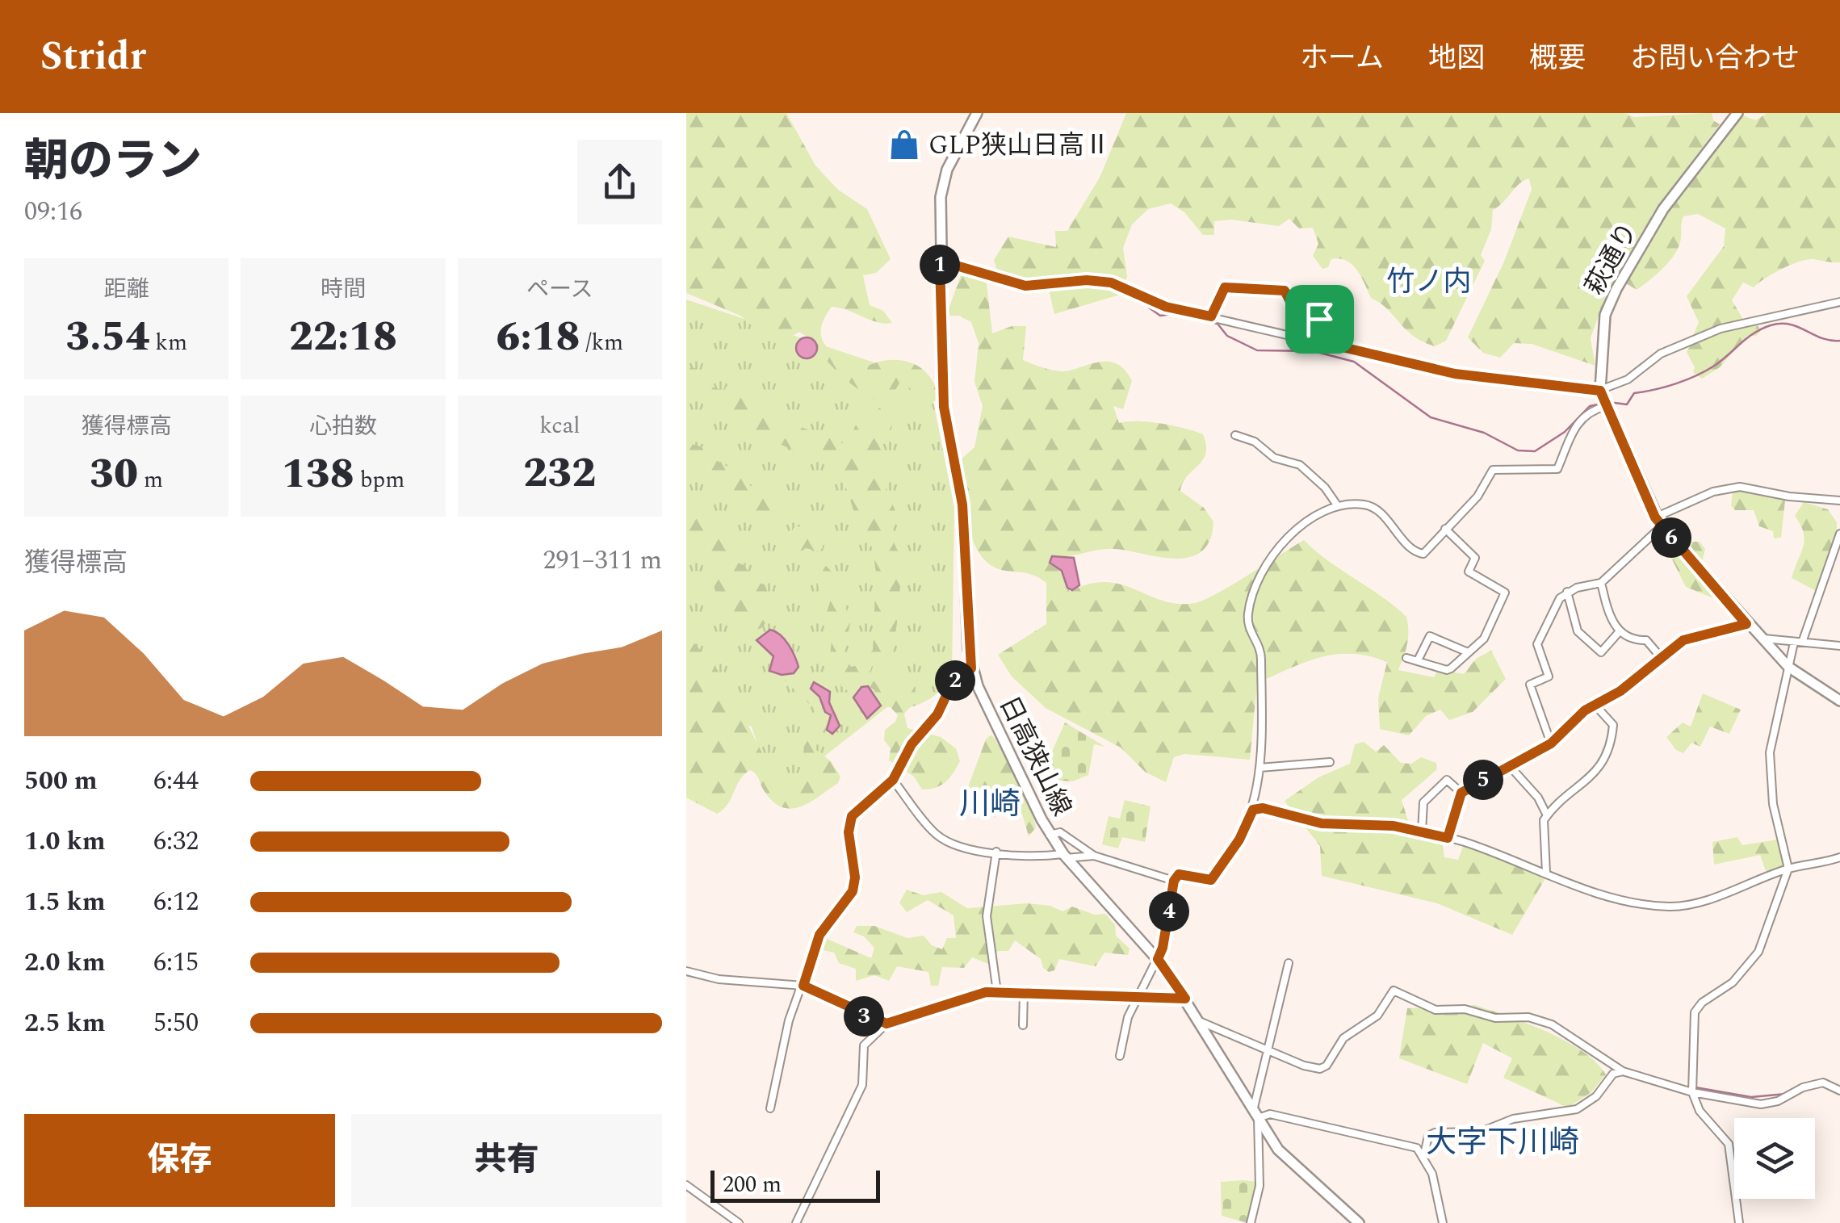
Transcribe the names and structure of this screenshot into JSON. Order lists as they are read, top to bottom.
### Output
{
  "streets": {
    "main road": ["萩通り", "日高狭山線"]
  },
  "districts": ["竹ノ内", "川崎", "大字下川崎"],
  "places": {
    "shop": ["GLP狭山日高Ⅱ"]
  },
  "scale_bar": "200 m",
  "page": {
    "header": "Stridr",
    "nav": [
      "ホーム",
      "地図",
      "概要",
      "お問い合わせ"
    ],
    "heading": ["朝のラン", "09:16"],
    "pins": [
      "1",
      "6",
      "2",
      "5",
      "4",
      "3"
    ],
    "stats": [
      ["距離", "3.54 km"],
      ["時間", "22:18"],
      ["ペース", "6:18 /km"],
      ["獲得標高", "30 m"],
      ["心拍数", "138 bpm"],
      ["kcal", "232"]
    ],
    "chart": ["獲得標高", "291–311 m"],
    "list": [
      {
        "name": "500 m",
        "note": "6:44"
      },
      {
        "name": "1.0 km",
        "note": "6:32"
      },
      {
        "name": "1.5 km",
        "note": "6:12"
      },
      {
        "name": "2.0 km",
        "note": "6:15"
      },
      {
        "name": "2.5 km",
        "note": "5:50"
      }
    ],
    "buttons": ["保存", "共有"],
    "scale": "200 m"
  }
}
